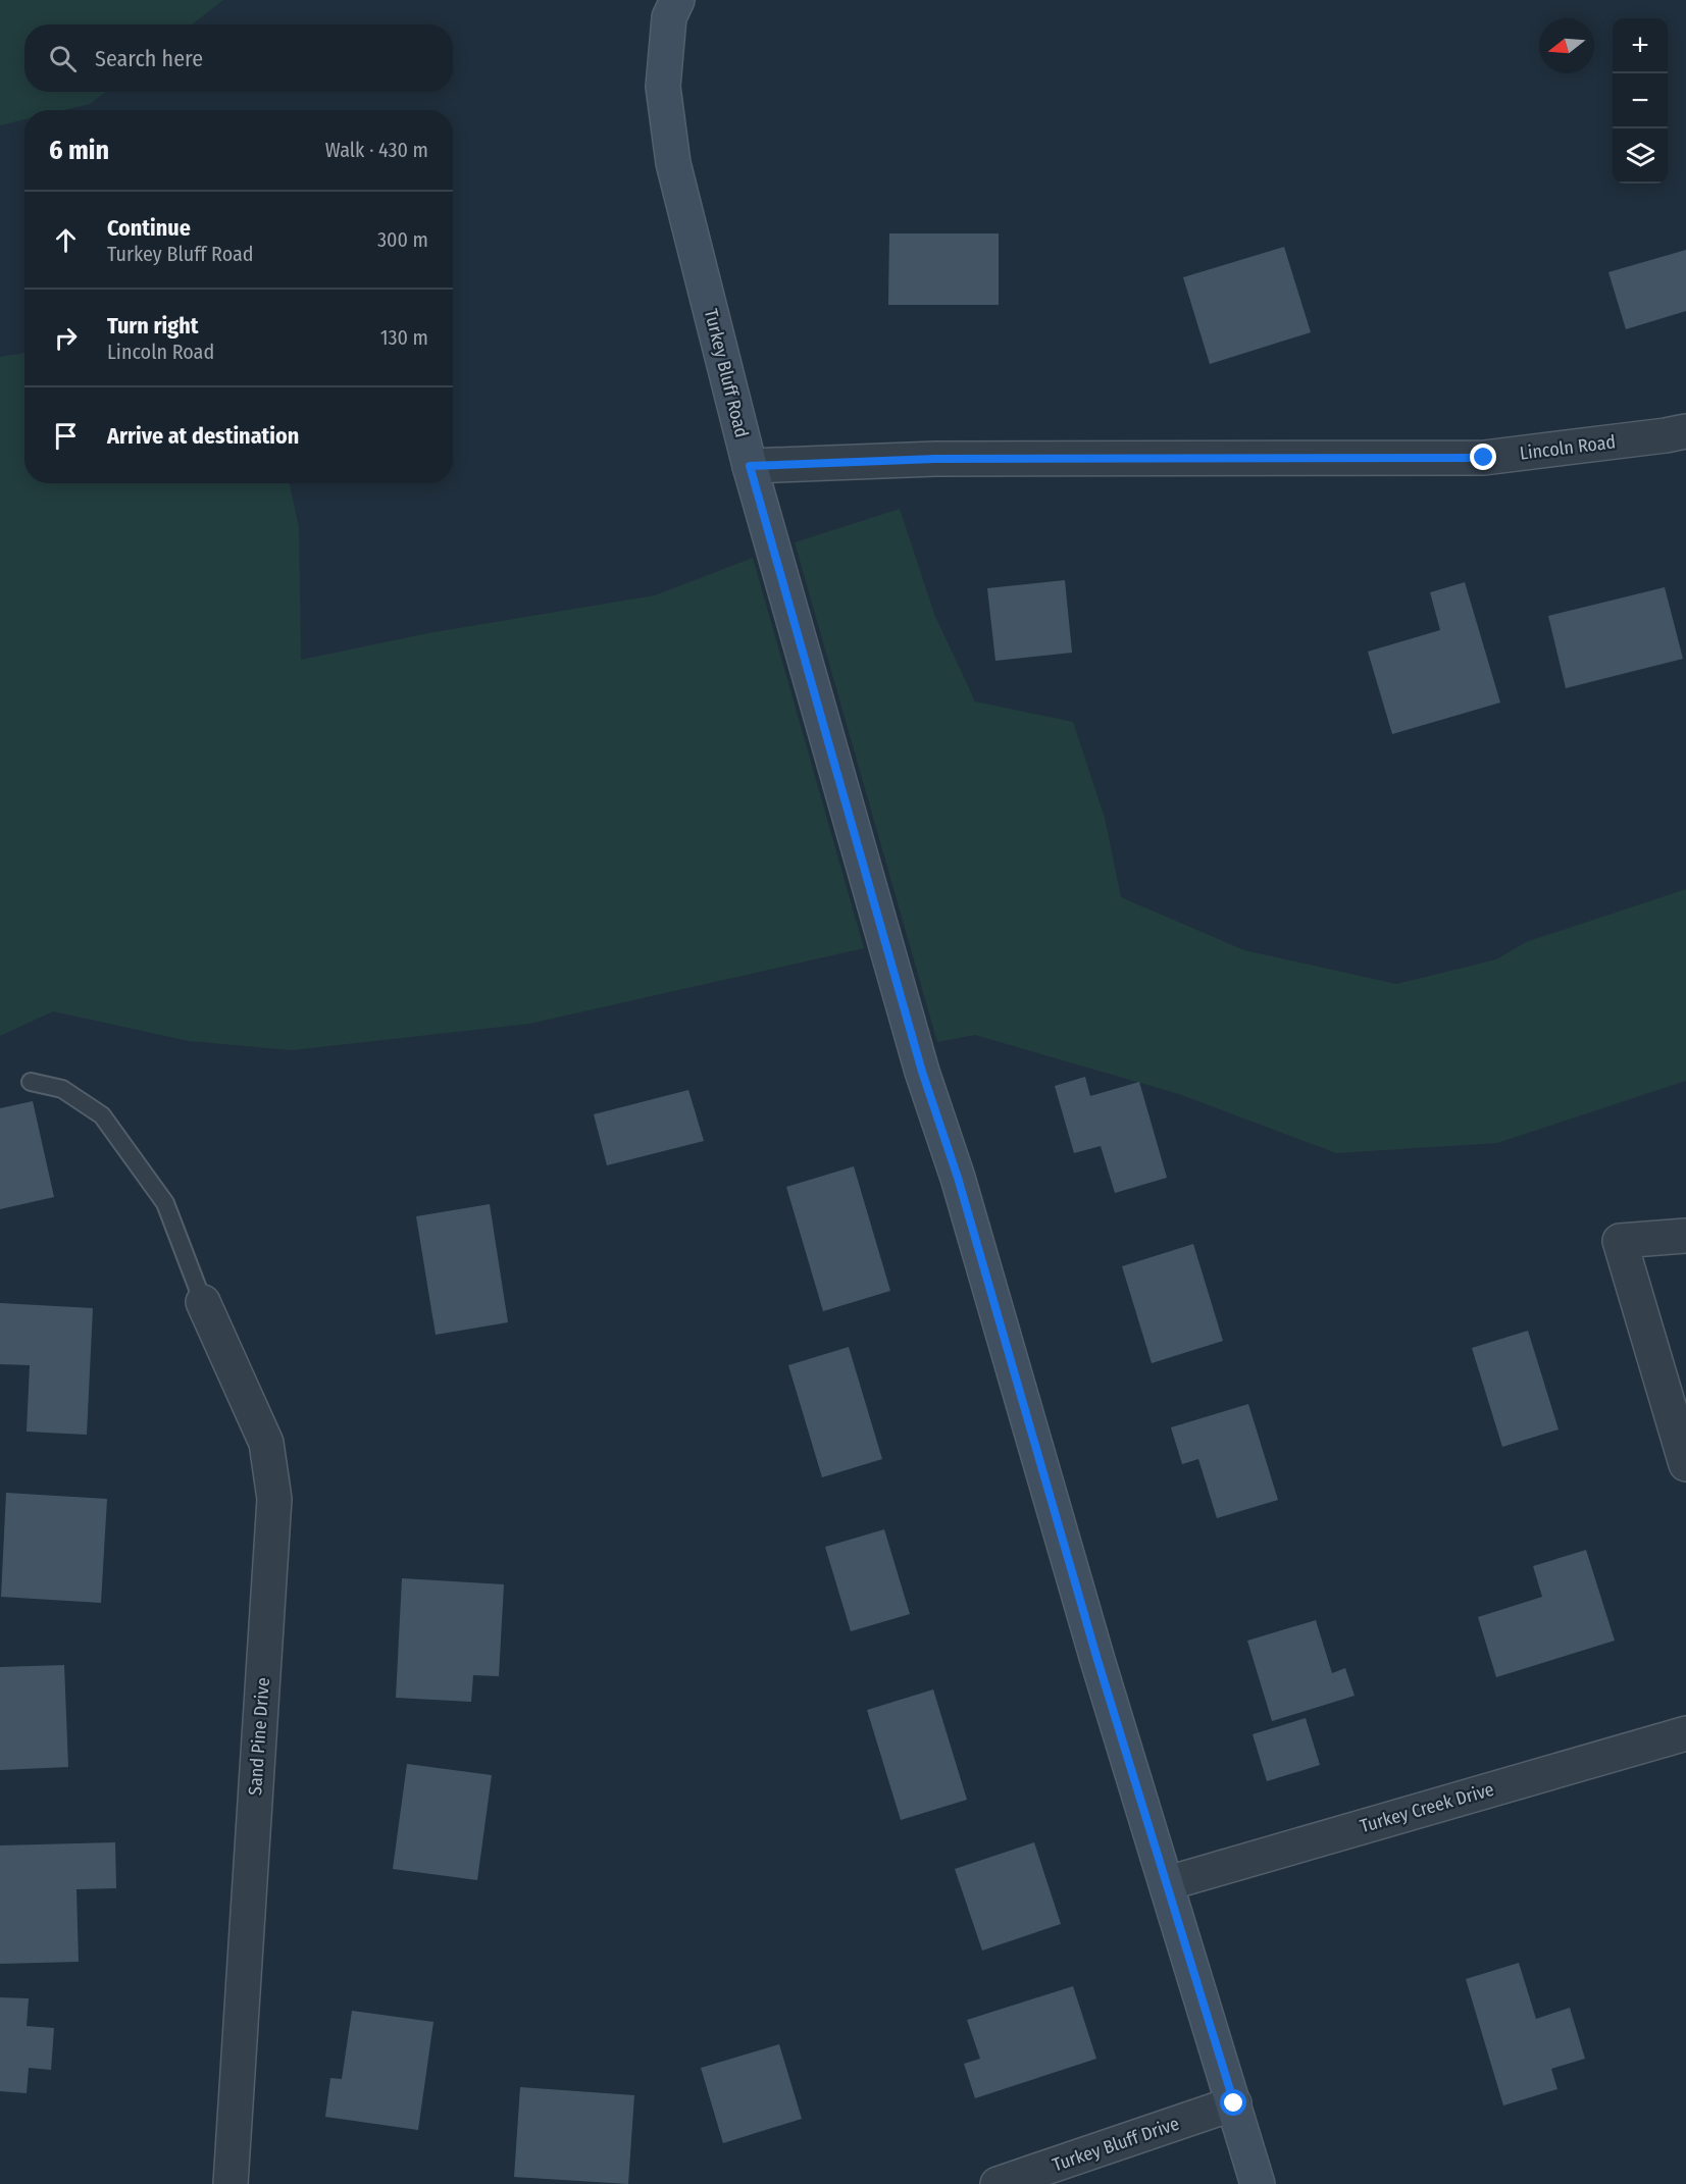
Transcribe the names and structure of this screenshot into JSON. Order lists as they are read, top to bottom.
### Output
{
  "streets": {
    "street": [
      "Turkey Bluff Road",
      "Lincoln Road",
      "Sand Pine Drive",
      "Turkey Creek Drive",
      "Turkey Bluff Drive"
    ]
  },
  "crossings": [
    ["Turkey Bluff Road", "Lincoln Road"],
    ["Turkey Bluff Road", "Turkey Creek Drive"],
    ["Turkey Bluff Road", "Turkey Bluff Drive"]
  ],
  "north": "left",
  "page": {
    "map_buttons": ["+", "−"],
    "search": "Search here",
    "heading": ["6 min", "Walk · 430 m"],
    "list": [
      ["Continue", "Turkey Bluff Road", "300 m"],
      ["Turn right", "Lincoln Road", "130 m"],
      "Arrive at destination"
    ]
  }
}
